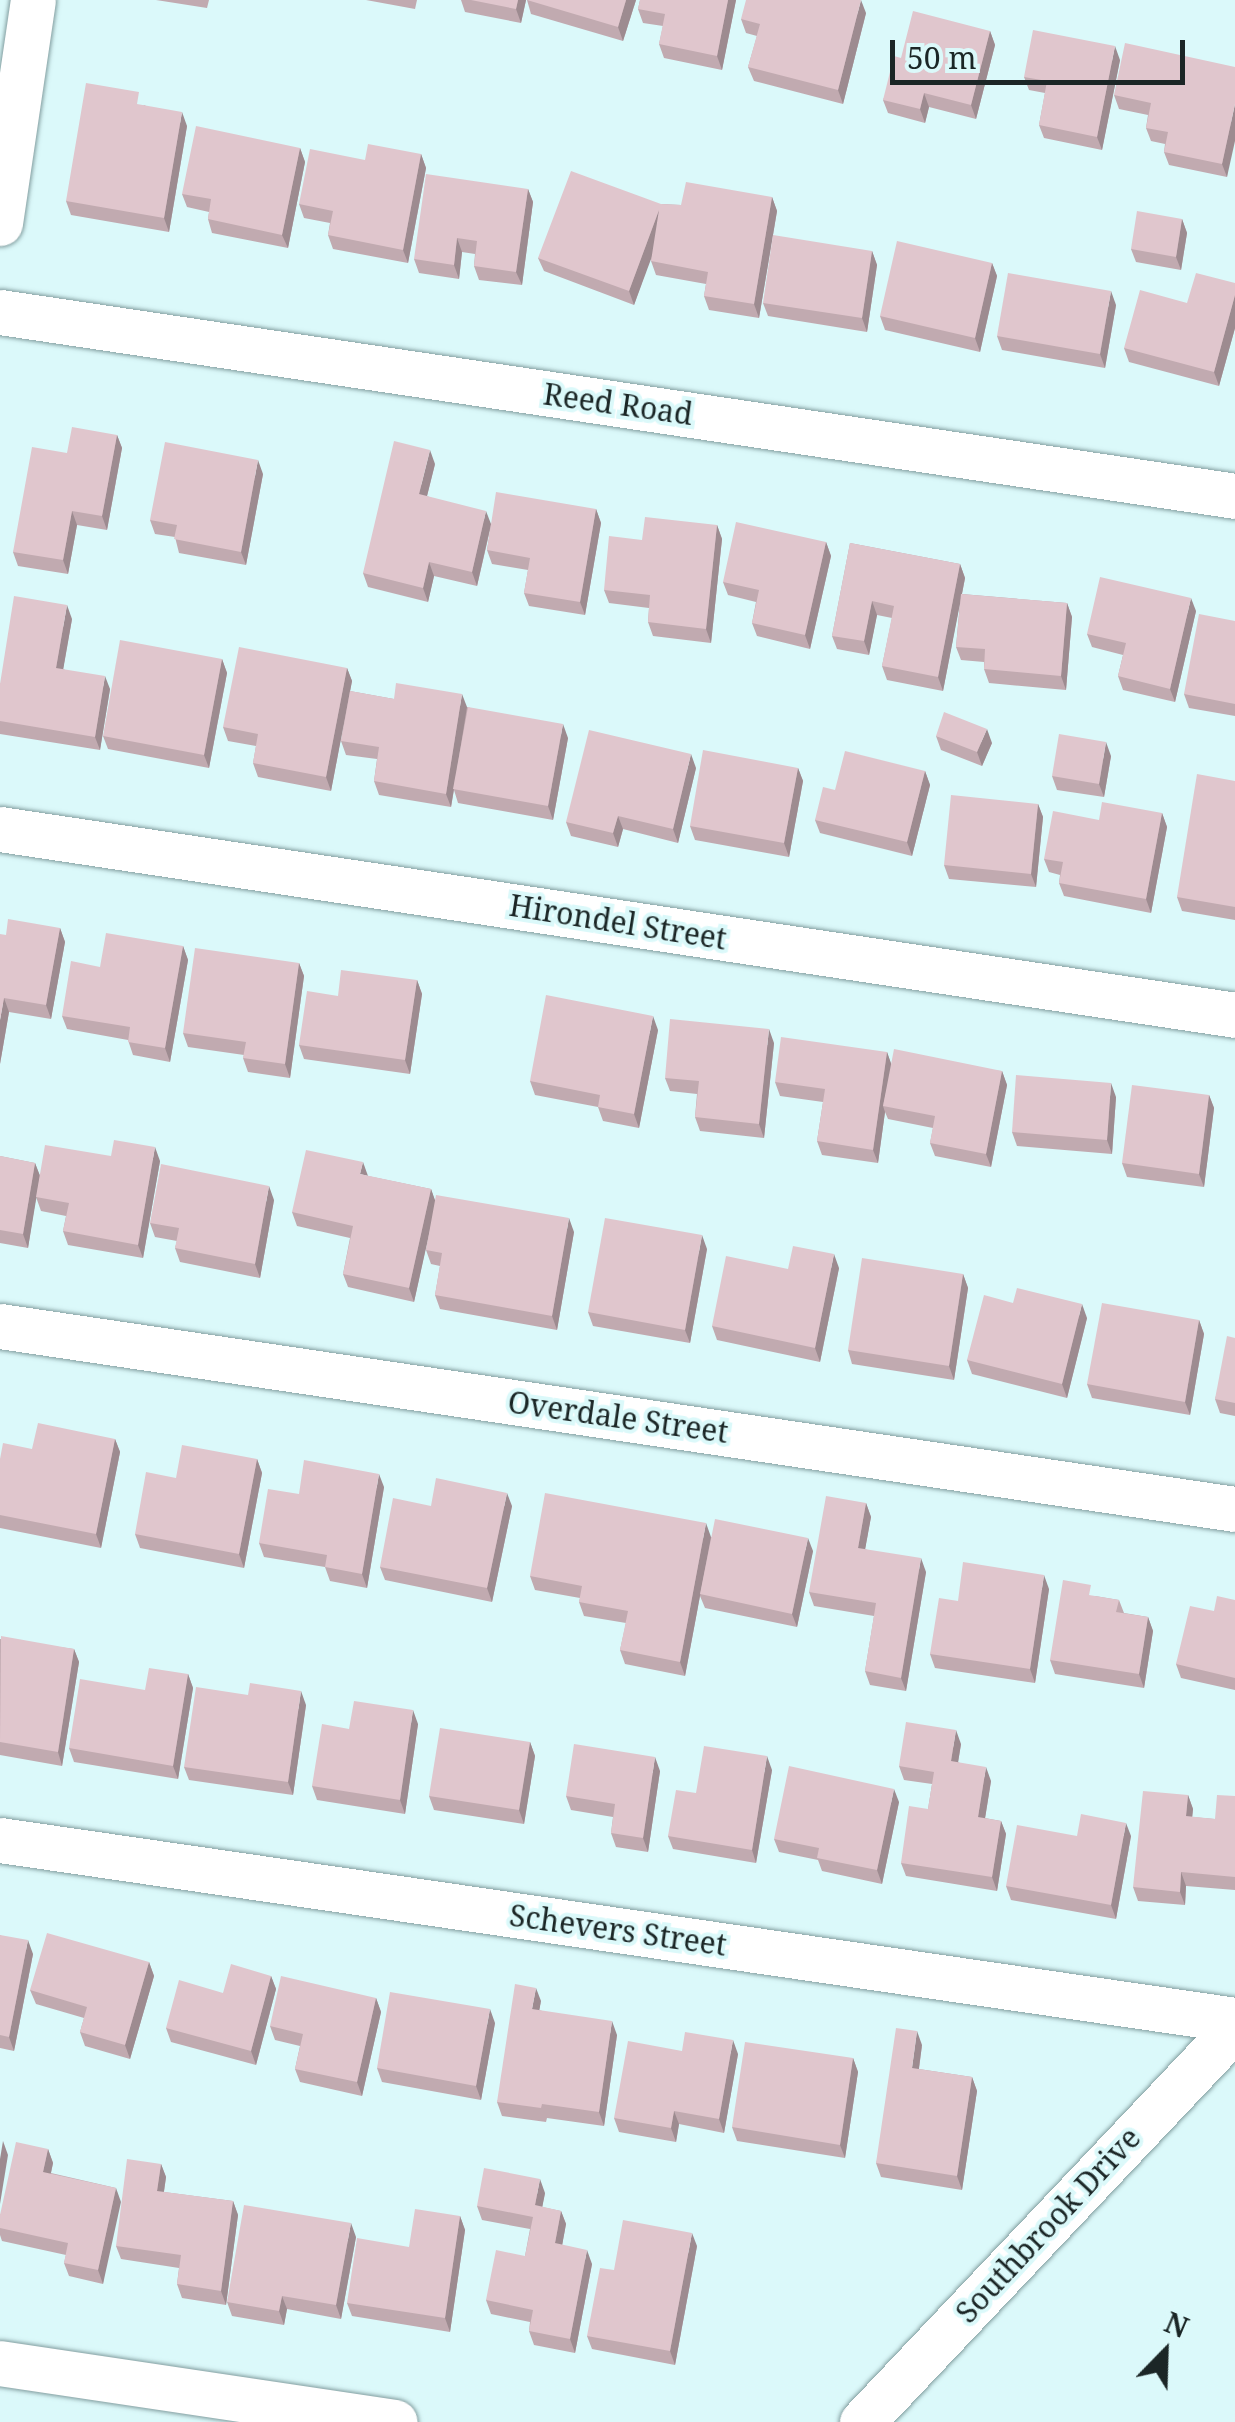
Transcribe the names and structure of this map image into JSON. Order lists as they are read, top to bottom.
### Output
{
  "streets": {
    "street": [
      "Reed Road",
      "Hirondel Street",
      "Overdale Street",
      "Schevers Street",
      "Southbrook Drive"
    ]
  },
  "scale_bar": "50 m",
  "north": "top right"
}
